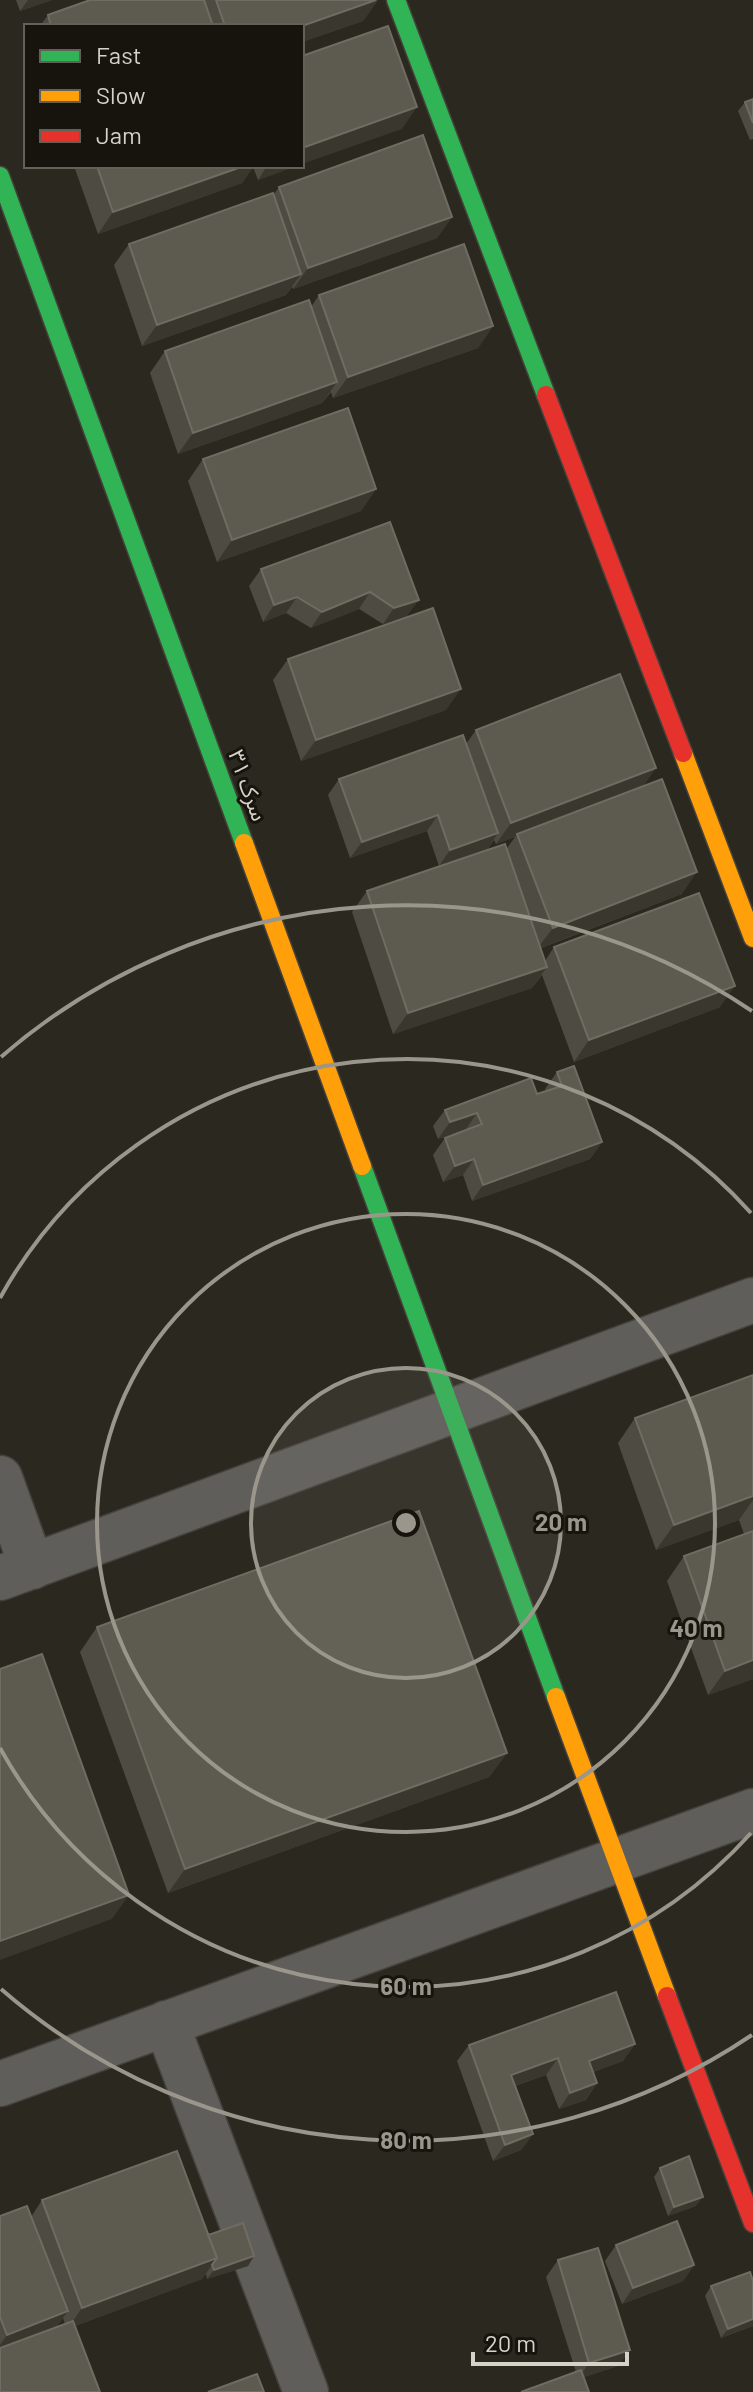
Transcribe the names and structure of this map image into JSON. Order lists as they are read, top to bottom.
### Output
{
  "streets": {
    "street": ["سرک ۳۱"]
  },
  "legend": ["Fast", "Slow", "Jam"],
  "scale_bar": "20 m",
  "rings": [
    "20 m",
    "40 m",
    "60 m",
    "80 m"
  ]
}
